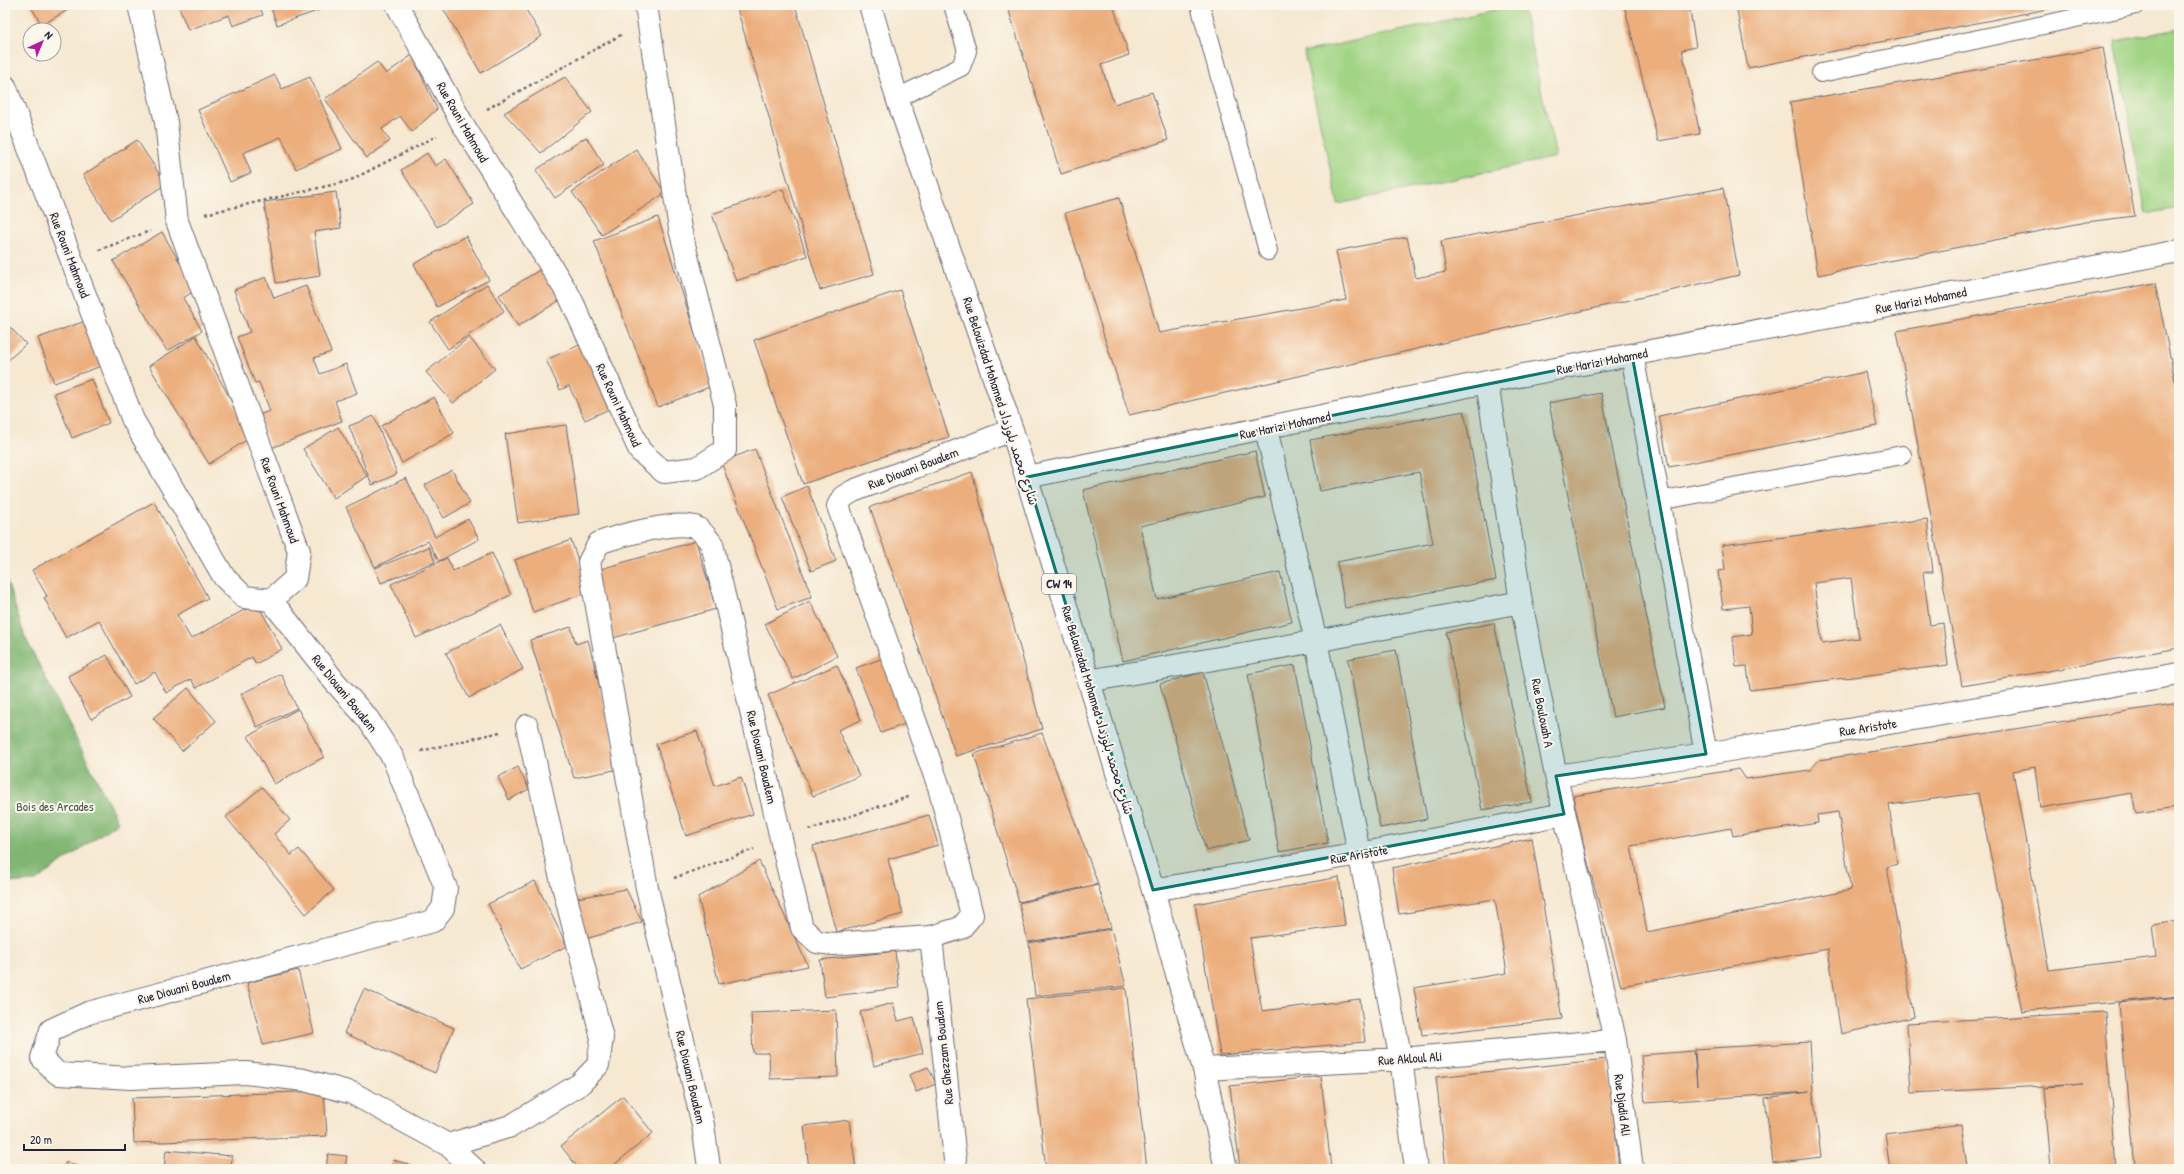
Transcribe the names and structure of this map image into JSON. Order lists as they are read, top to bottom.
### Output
{
  "streets": {
    "street": [
      "Rue Rouni Mahmoud",
      "Rue Harizi Mohamed",
      "Rue Belouizdad Mohamed شارع محمد بلوزداد",
      "Rue Diouani Boualem",
      "CW 14",
      "Rue Boulouah A",
      "Rue Aristote",
      "Rue Ghezzam Boualem",
      "Rue Akloul Ali",
      "Rue Djadid Ali"
    ]
  },
  "crossings": [
    ["Rue Rouni Mahmoud", "Rue Diouani Boualem"],
    ["Rue Harizi Mohamed", "Rue Belouizdad Mohamed شارع محمد بلوزداد"],
    ["Rue Harizi Mohamed", "Rue Boulouah A"],
    ["Rue Belouizdad Mohamed شارع محمد بلوزداد", "Rue Diouani Boualem"],
    ["Rue Belouizdad Mohamed شارع محمد بلوزداد", "Rue Aristote"],
    ["Rue Belouizdad Mohamed شارع محمد بلوزداد", "Rue Akloul Ali"],
    ["Rue Diouani Boualem", "Rue Ghezzam Boualem"],
    ["Rue Boulouah A", "Rue Aristote"],
    ["Rue Boulouah A", "Rue Akloul Ali"],
    ["Rue Boulouah A", "Rue Djadid Ali"],
    ["Rue Akloul Ali", "Rue Djadid Ali"]
  ],
  "parks": ["Bois des Arcades"],
  "scale_bar": "20 m",
  "north": "top right"
}
